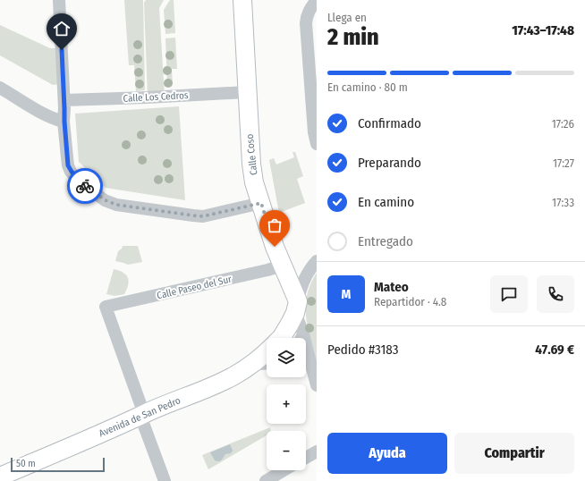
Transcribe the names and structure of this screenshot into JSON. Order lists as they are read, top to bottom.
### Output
{
  "streets": {
    "main road": ["Calle Coso", "Avenida de San Pedro"],
    "street": ["Calle Los Cedros", "Calle Paseo del Sur"]
  },
  "crossings": [
    ["Calle Los Cedros", "Calle Coso"],
    ["Calle Coso", "Calle Paseo del Sur"],
    ["Calle Paseo del Sur", "Avenida de San Pedro"]
  ],
  "scale_bar": "50 m",
  "page": {
    "heading": ["2 min", "Llega en", "17:43–17:48"],
    "panel": [
      "Mateo",
      "Repartidor · 4.8",
      "Pedido #3183",
      "47.69 €"
    ],
    "bar": "En camino · 80 m",
    "list": [
      ["Confirmado", "17:26"],
      ["Preparando", "17:27"],
      ["En camino", "17:33"],
      "Entregado"
    ],
    "round": "M",
    "map_buttons": ["+", "−"],
    "buttons": ["Ayuda", "Compartir"],
    "scale": "50 m"
  }
}
